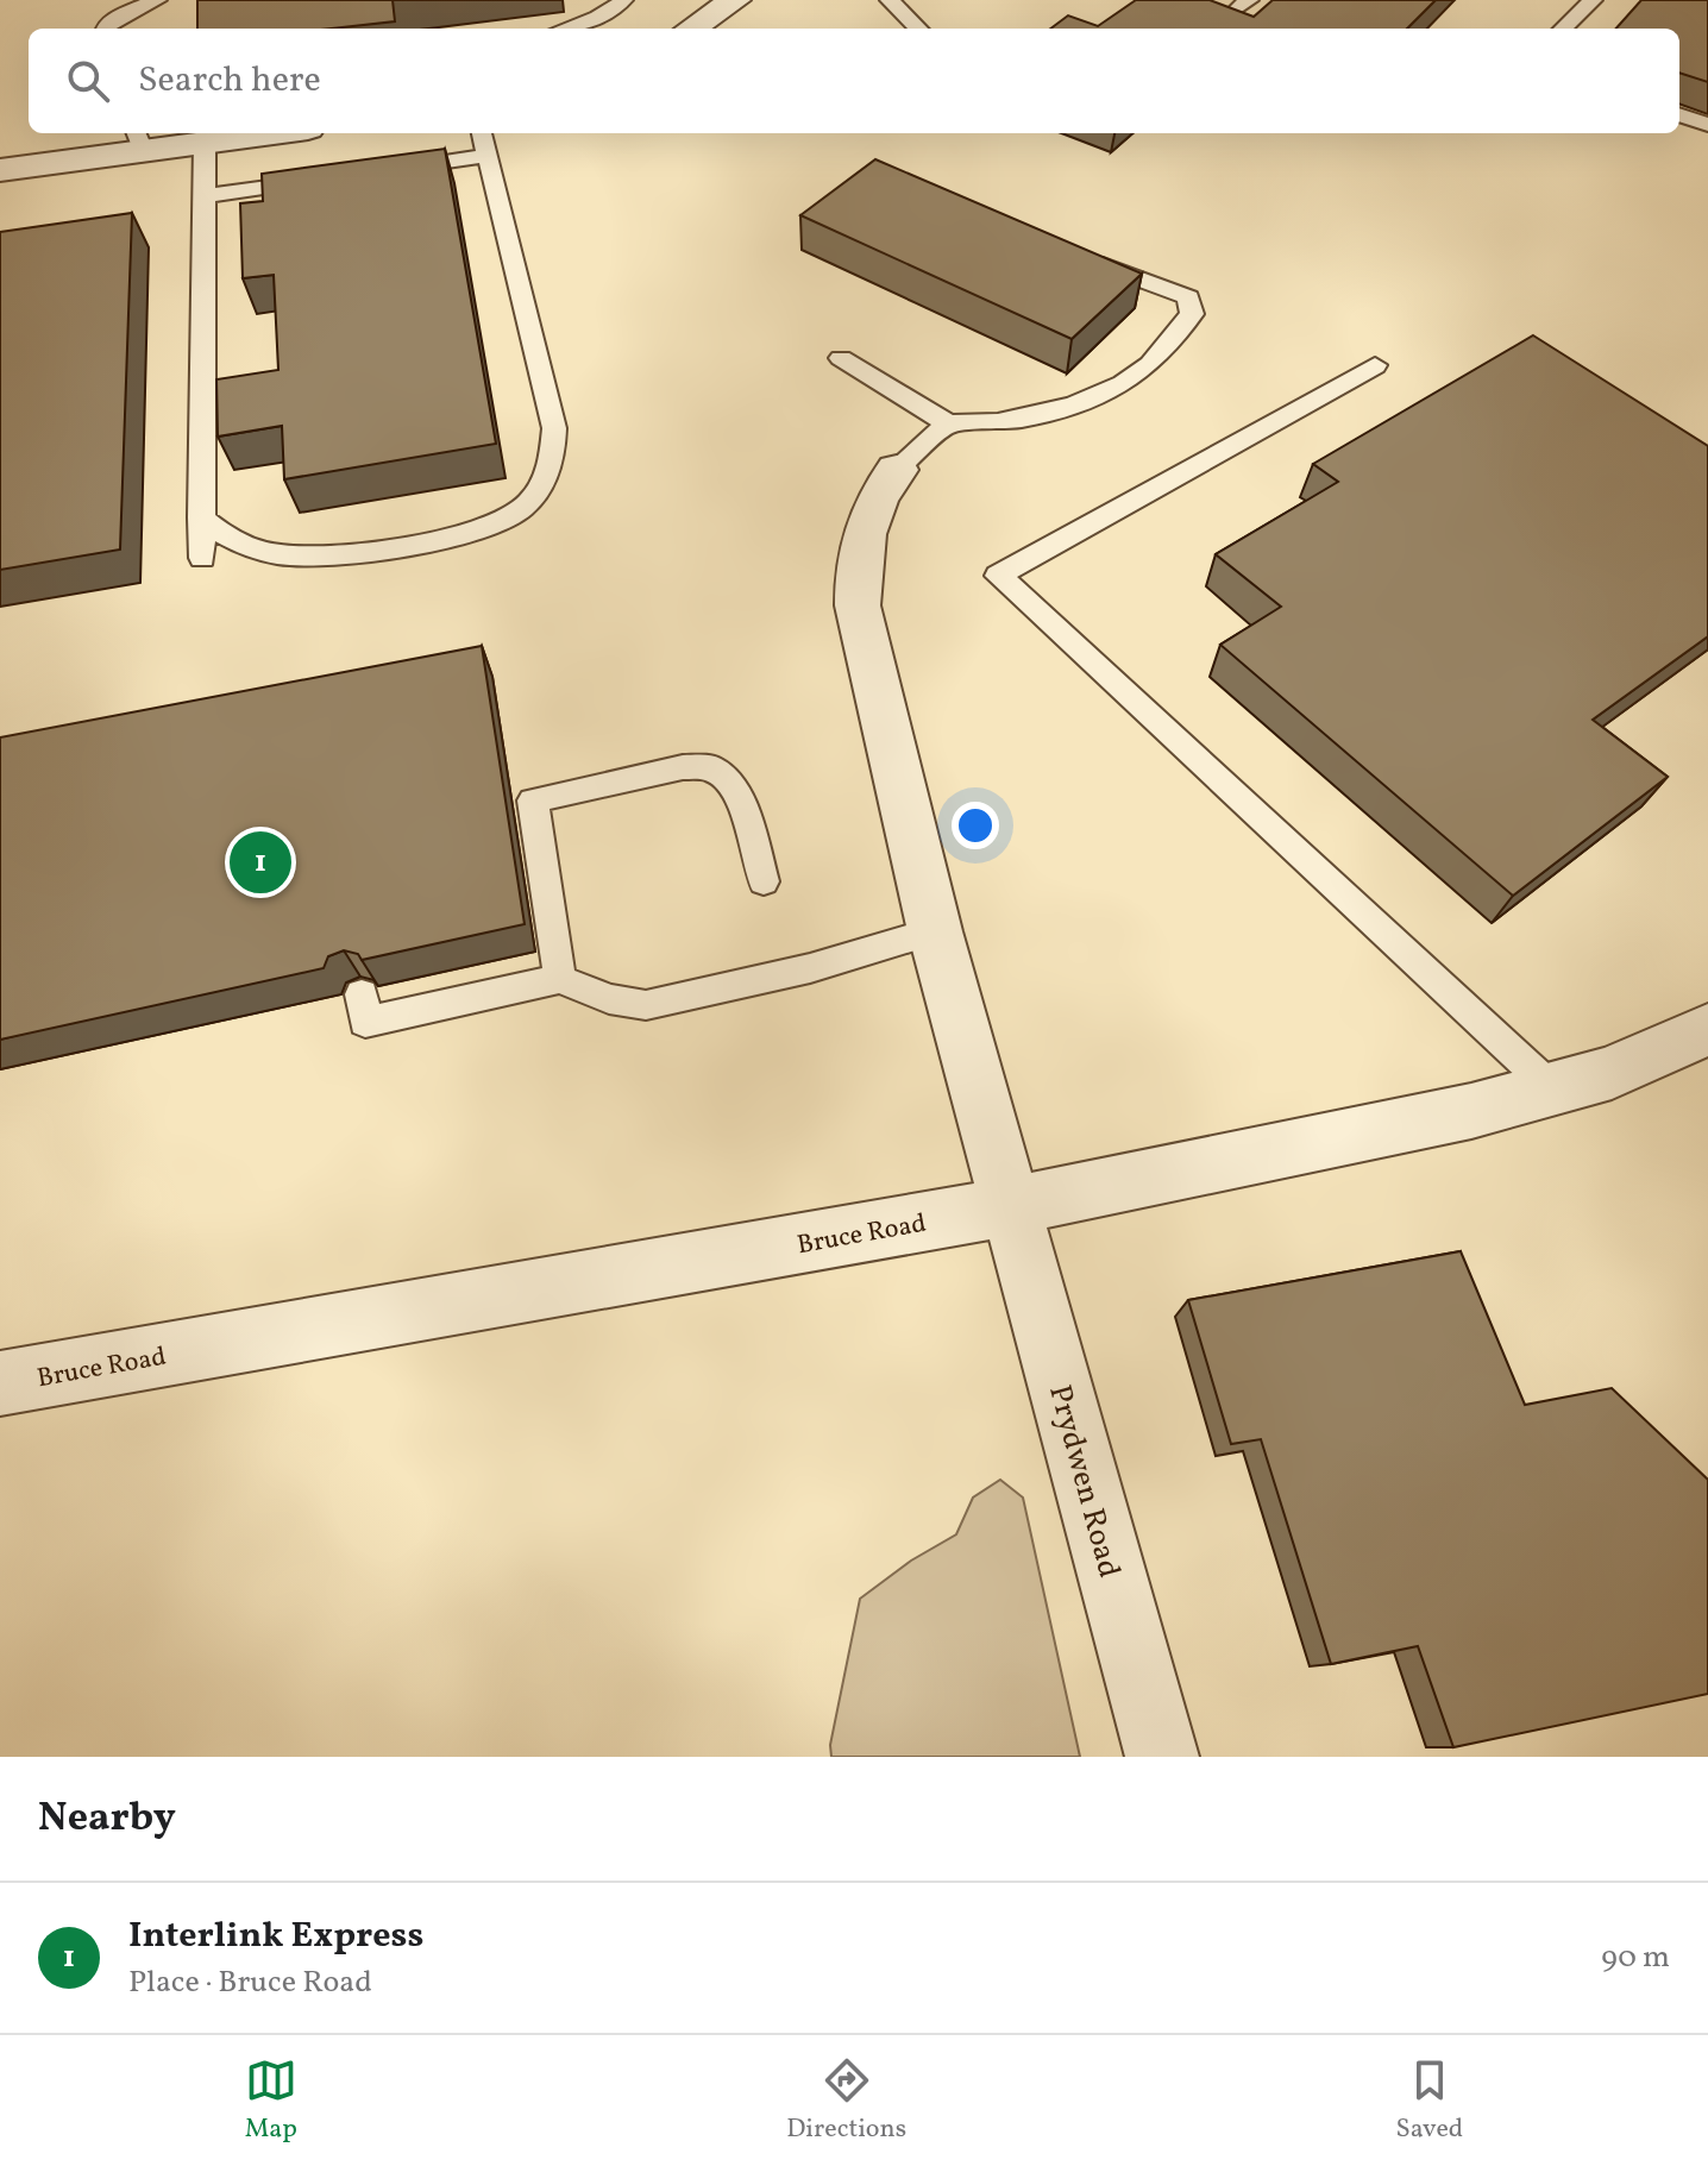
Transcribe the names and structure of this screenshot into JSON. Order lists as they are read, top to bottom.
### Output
{
  "streets": {
    "street": ["Bruce Road", "Prydwen Road"]
  },
  "crossings": [
    ["Bruce Road", "Prydwen Road"]
  ],
  "page": {
    "search": "Search here",
    "pins": "1",
    "heading": "Nearby",
    "list": [
      {
        "mark": "1",
        "name": "Interlink Express",
        "note": "Place · Bruce Road",
        "value": "90 m"
      }
    ],
    "nav": ["Map", "Directions", "Saved"]
  }
}
